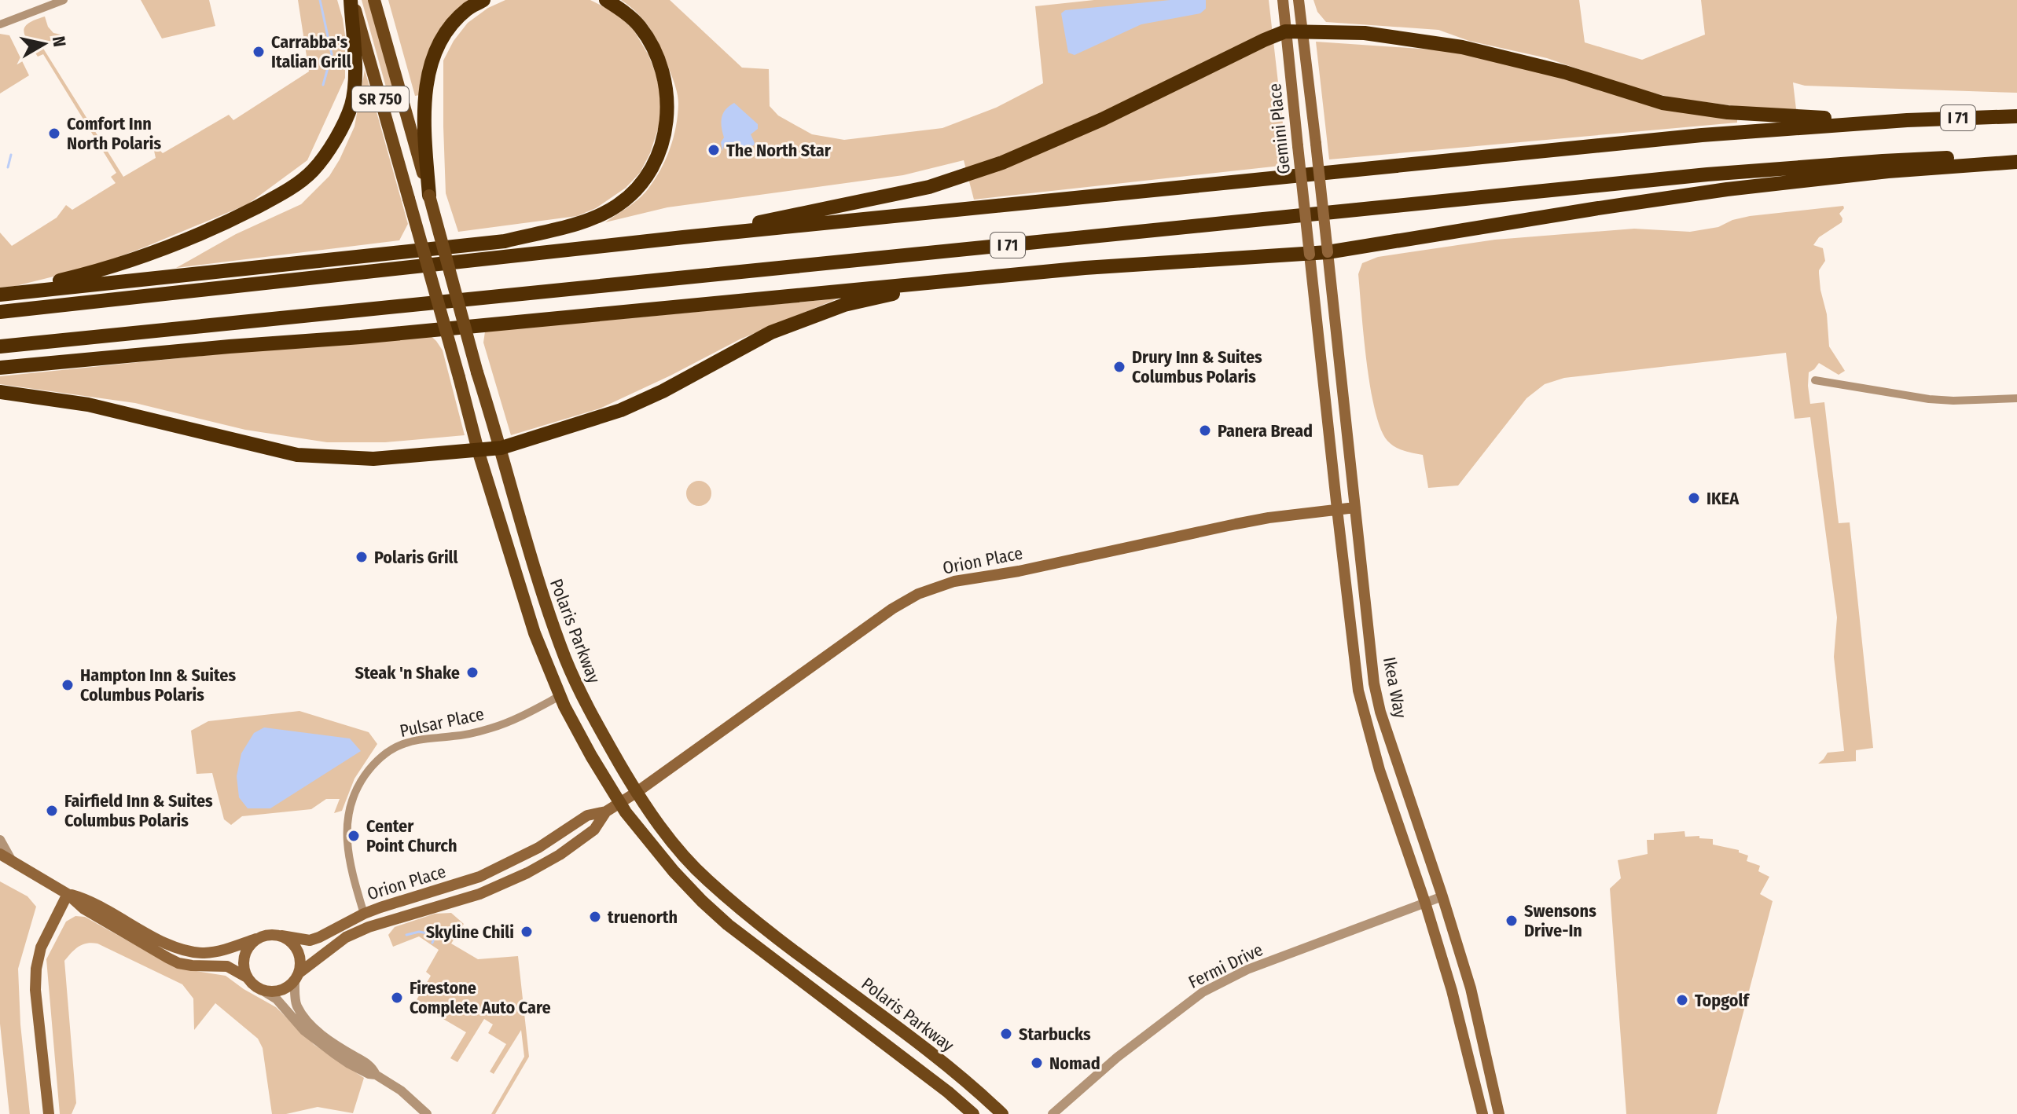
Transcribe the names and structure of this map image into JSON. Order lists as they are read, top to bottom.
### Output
{
  "streets": {
    "highway": ["I 71"],
    "main road": [
      "SR 750",
      "Gemini Place",
      "Orion Place",
      "Polaris Parkway",
      "Ikea Way"
    ],
    "street": ["Pulsar Place", "Fermi Drive"]
  },
  "crossings": [
    ["Gemini Place", "Ikea Way"],
    ["Orion Place", "Polaris Parkway"],
    ["Orion Place", "Ikea Way"],
    ["Orion Place", "Pulsar Place"],
    ["Polaris Parkway", "Pulsar Place"],
    ["Ikea Way", "Fermi Drive"]
  ],
  "places": [
    "Carrabba's Italian Grill",
    "Comfort Inn North Polaris",
    "The North Star",
    "Drury Inn & Suites Columbus Polaris",
    "Panera Bread",
    "IKEA",
    "Polaris Grill",
    "Steak 'n Shake",
    "Hampton Inn & Suites Columbus Polaris",
    "Fairfield Inn & Suites Columbus Polaris",
    "Center Point Church",
    "truenorth",
    "Swensons Drive-In",
    "Skyline Chili",
    "Firestone Complete Auto Care",
    "Topgolf",
    "Starbucks",
    "Nomad"
  ],
  "north": "right"
}
